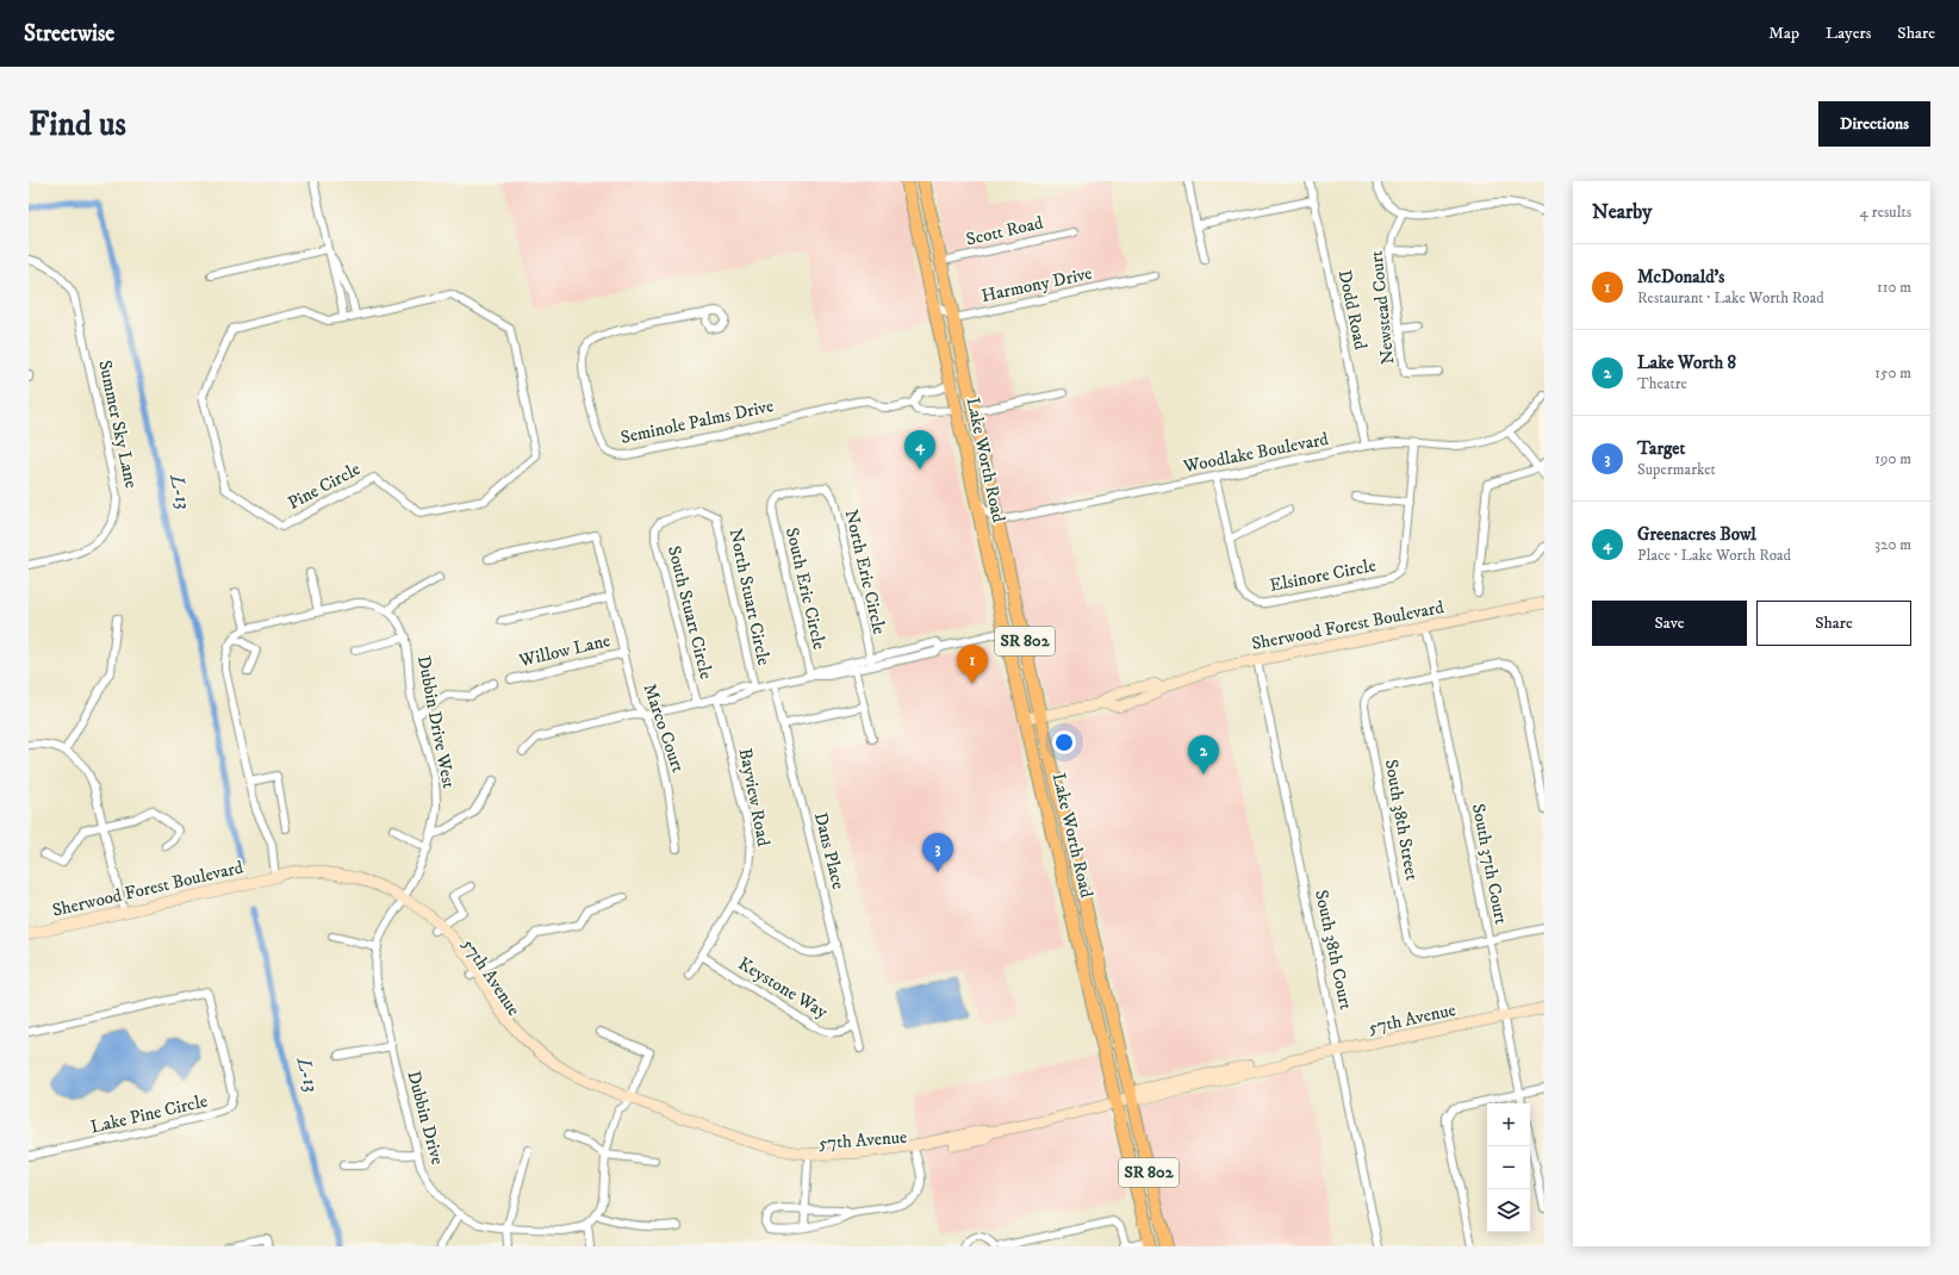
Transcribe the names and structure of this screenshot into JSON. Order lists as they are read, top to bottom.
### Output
{
  "streets": {
    "main road": ["Lake Worth Road", "SR 802"],
    "street": [
      "Scott Road",
      "Harmony Drive",
      "Newstead Court",
      "Dodd Road",
      "Seminole Palms Drive",
      "Summer Sky Lane",
      "Woodlake Boulevard",
      "Pine Circle",
      "North Eric Circle",
      "Elsinore Circle",
      "South Eric Circle",
      "North Stuart Circle",
      "South Stuart Circle",
      "Sherwood Forest Boulevard",
      "Willow Lane",
      "Dubbin Drive West",
      "Marco Court",
      "Bayview Road",
      "South 38th Street",
      "Dans Place",
      "South 37th Court",
      "South 38th Court",
      "57th Avenue",
      "Keystone Way",
      "Lake Pine Circle",
      "Dubbin Drive"
    ]
  },
  "crossings": [
    ["Scott Road", "Lake Worth Road"],
    ["Harmony Drive", "Lake Worth Road"],
    ["Dodd Road", "Woodlake Boulevard"],
    ["Seminole Palms Drive", "Lake Worth Road"],
    ["Woodlake Boulevard", "Lake Worth Road"],
    ["Woodlake Boulevard", "Elsinore Circle"],
    ["Lake Worth Road", "Sherwood Forest Boulevard"],
    ["Lake Worth Road", "57th Avenue"],
    ["North Eric Circle", "South Eric Circle"],
    ["North Stuart Circle", "South Stuart Circle"],
    ["Sherwood Forest Boulevard", "South 37th Court"],
    ["Sherwood Forest Boulevard", "South 38th Court"],
    ["Sherwood Forest Boulevard", "57th Avenue"],
    ["Willow Lane", "Marco Court"],
    ["Dubbin Drive West", "57th Avenue"],
    ["Dubbin Drive West", "Dubbin Drive"],
    ["Bayview Road", "Keystone Way"],
    ["South 38th Street", "South 37th Court"],
    ["Dans Place", "Keystone Way"],
    ["South 37th Court", "57th Avenue"],
    ["South 38th Court", "57th Avenue"],
    ["57th Avenue", "Dubbin Drive"]
  ],
  "water": ["L-13"],
  "page": {
    "header": "Streetwise",
    "nav": ["Map", "Layers", "Share"],
    "buttons": [
      "Directions",
      ["Save", "Share"]
    ],
    "title": "Find us",
    "heading": ["Nearby", "4 results"],
    "list": [
      {
        "mark": "1",
        "name": "McDonald's",
        "note": "Restaurant · Lake Worth Road",
        "value": "110 m"
      },
      {
        "mark": "2",
        "name": "Lake Worth 8",
        "note": "Theatre",
        "value": "150 m"
      },
      {
        "mark": "3",
        "name": "Target",
        "note": "Supermarket",
        "value": "190 m"
      },
      {
        "mark": "4",
        "name": "Greenacres Bowl",
        "note": "Place · Lake Worth Road",
        "value": "320 m"
      }
    ],
    "pins": [
      "4",
      "1",
      "2",
      "3"
    ],
    "map_buttons": ["+", "−"]
  }
}
